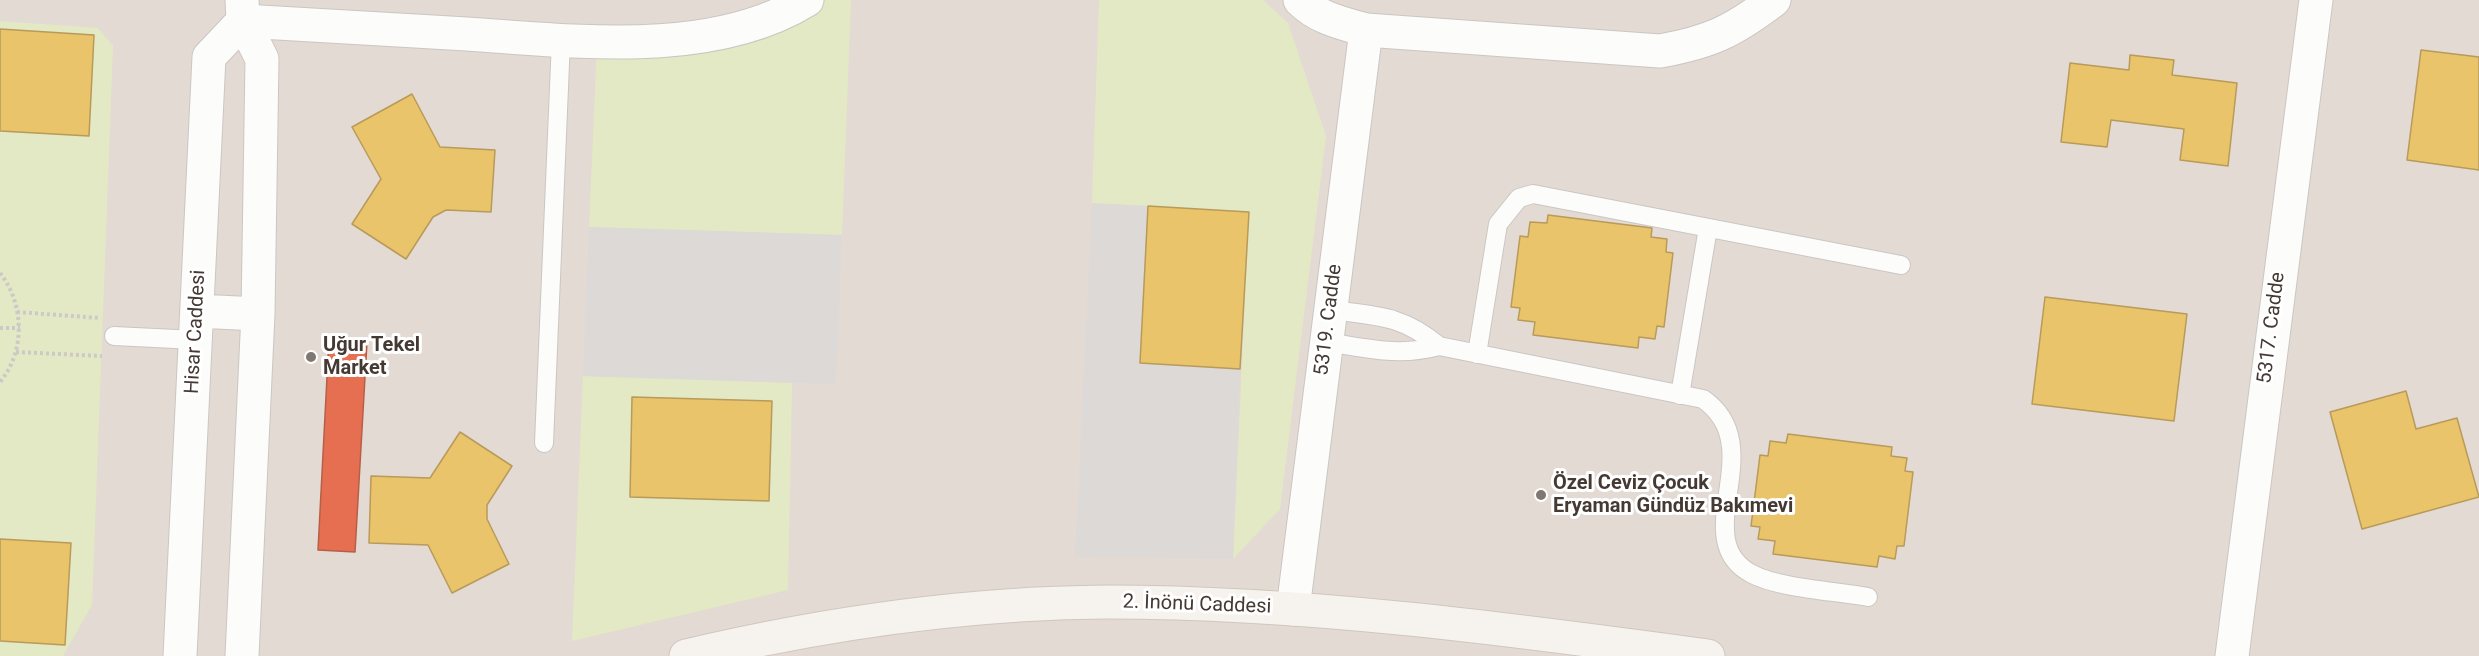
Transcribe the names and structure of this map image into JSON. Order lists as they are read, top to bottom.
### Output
{
  "streets": {
    "main road": ["2. İnönü Caddesi"],
    "street": ["5319. Cadde", "5317. Cadde", "Hisar Caddesi"]
  },
  "crossings": [
    ["5319. Cadde", "2. İnönü Caddesi"]
  ],
  "places": ["Uğur Tekel Market", "Özel Ceviz Çocuk Eryaman Gündüz Bakımevi"]
}
